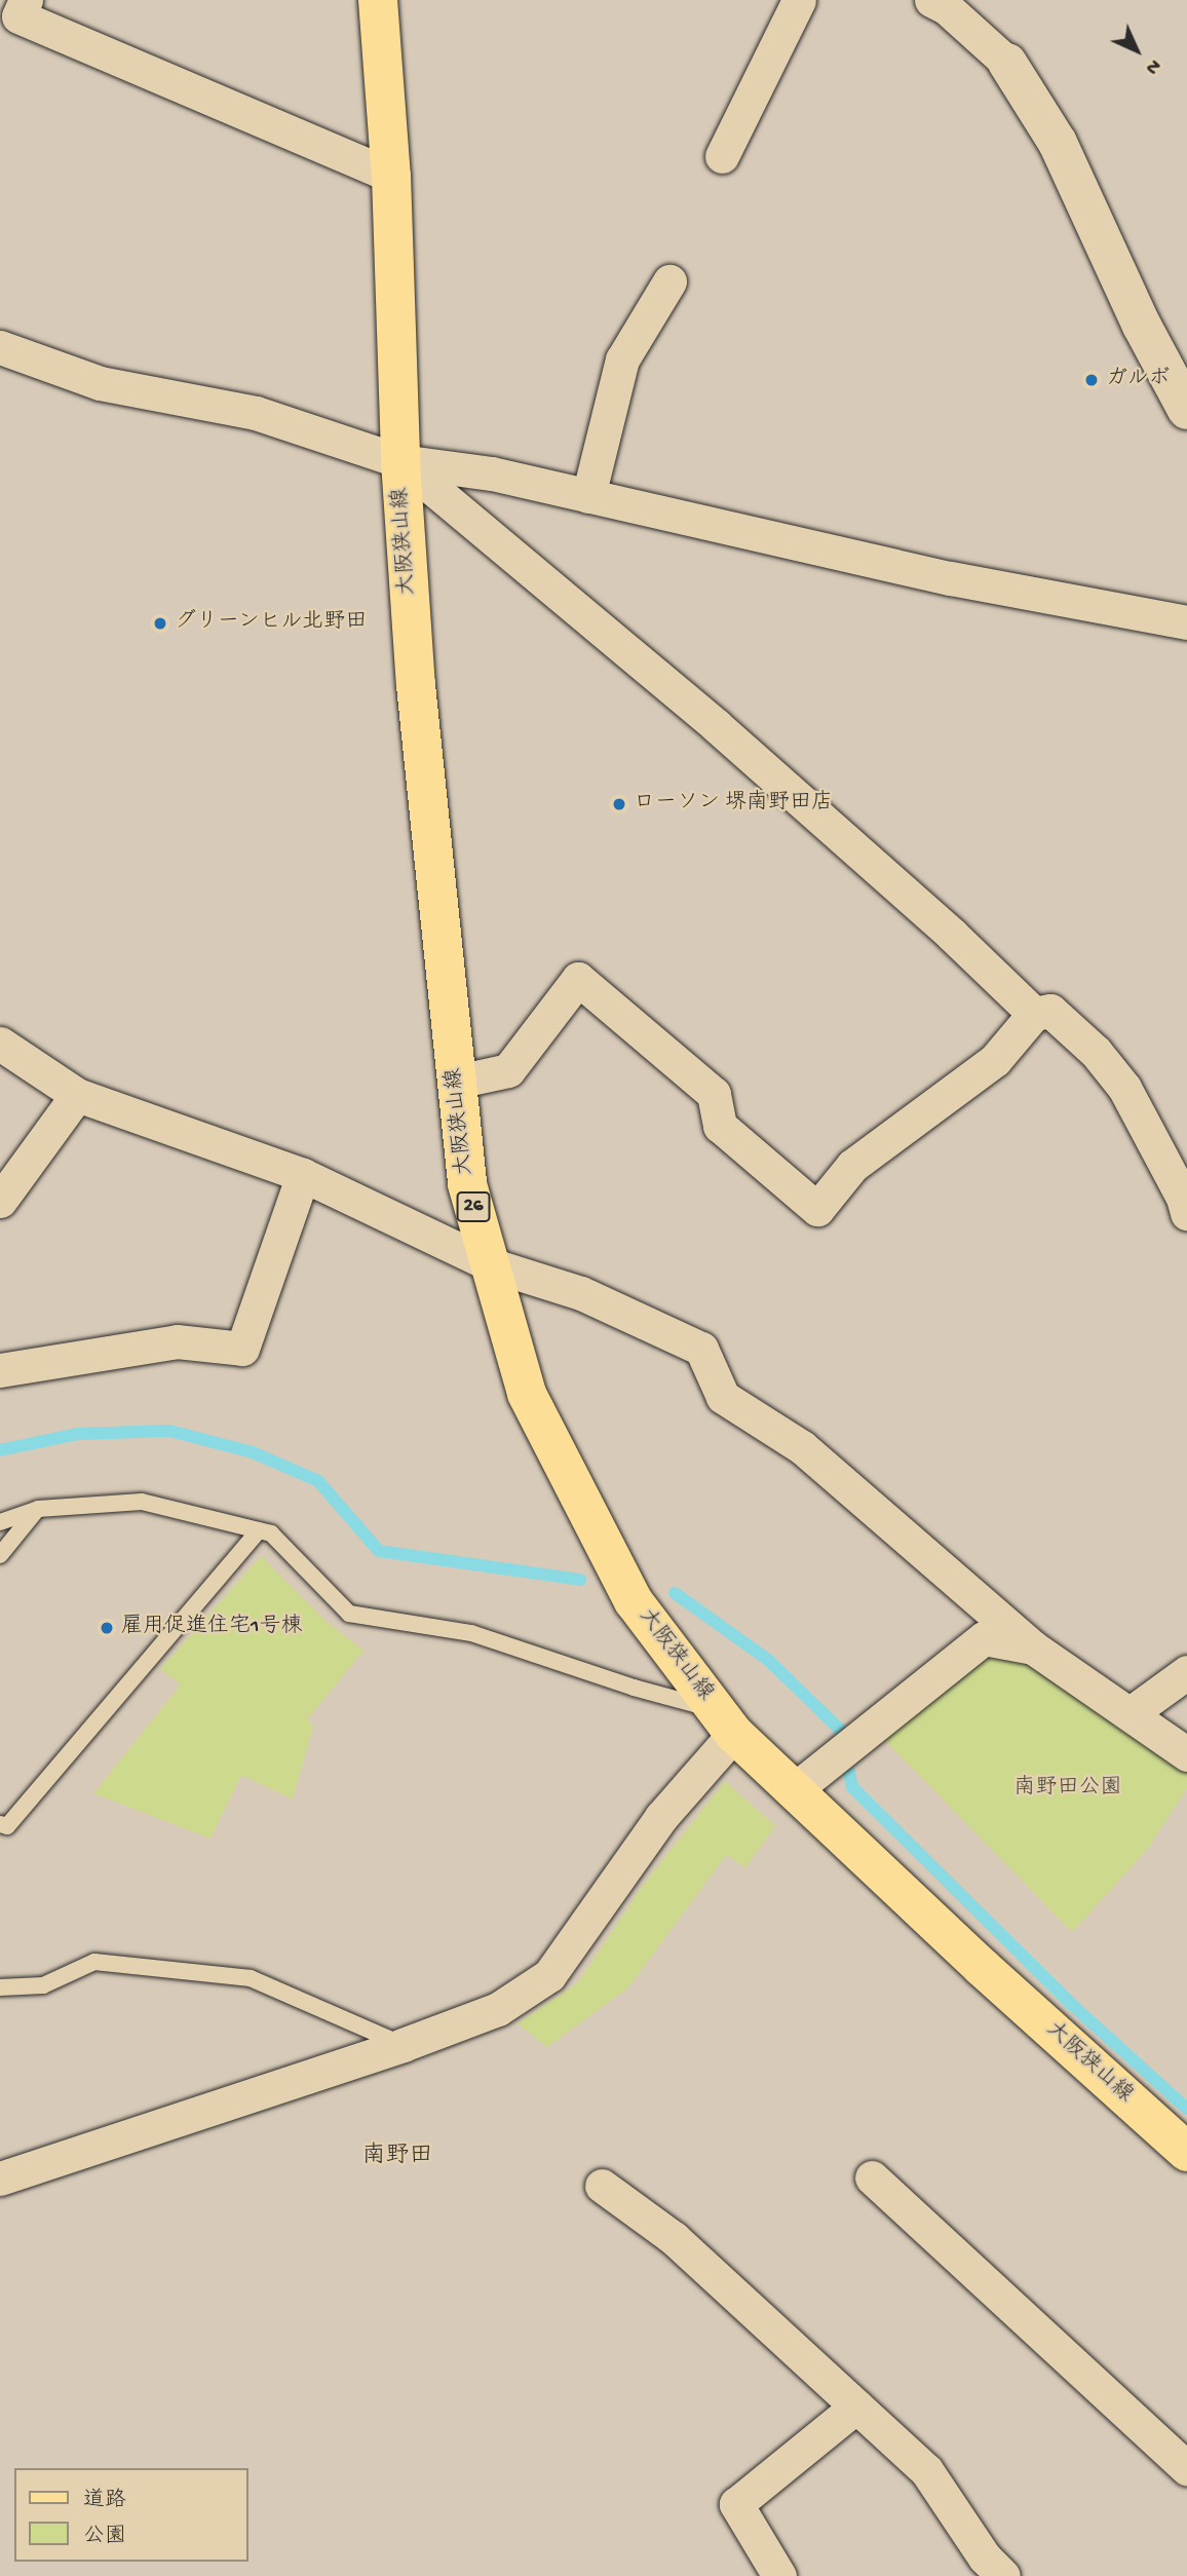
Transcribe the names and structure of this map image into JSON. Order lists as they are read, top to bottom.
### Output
{
  "streets": {
    "main road": ["大阪狭山線", "26"]
  },
  "districts": ["南野田"],
  "parks": ["南野田公園"],
  "places": [
    "ガルボ",
    "グリーンヒル北野田",
    "ローソン 堺南野田店",
    "雇用促進住宅1号棟"
  ],
  "legend": ["道路", "公園"],
  "north": "bottom right"
}
